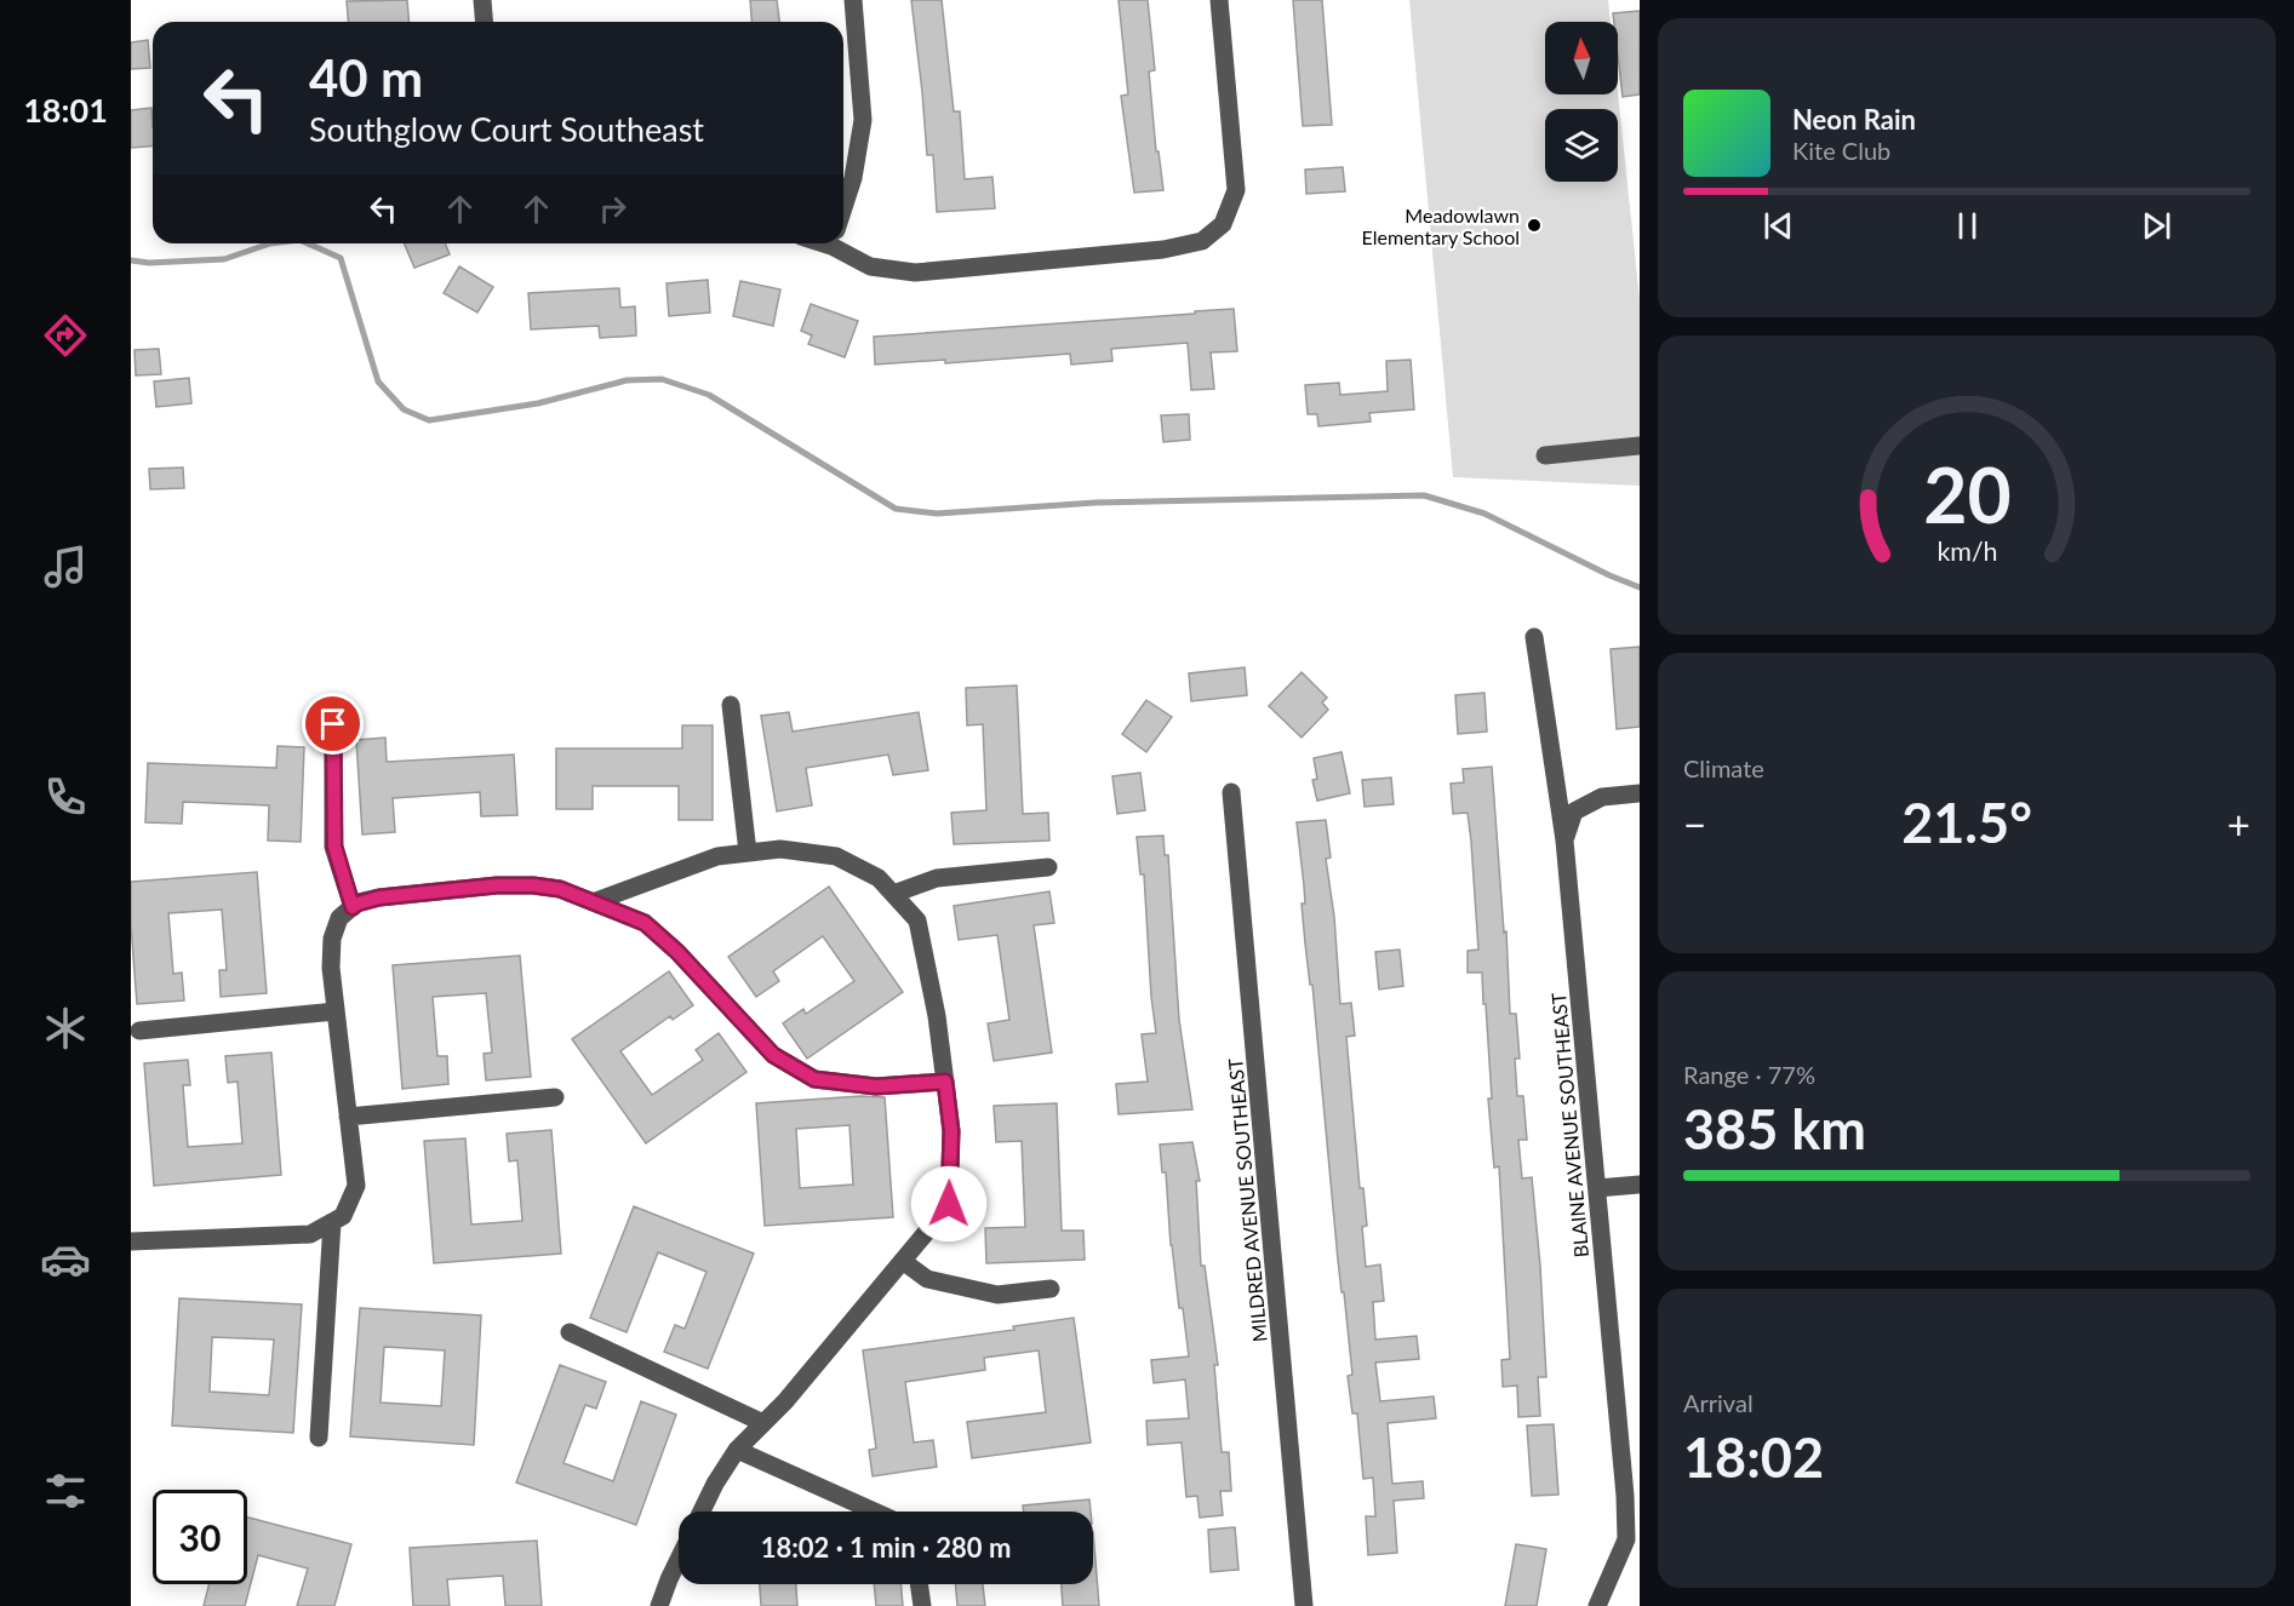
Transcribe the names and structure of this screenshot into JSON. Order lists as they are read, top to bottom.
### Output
{
  "streets": {
    "street": ["BLAINE AVENUE SOUTHEAST", "MILDRED AVENUE SOUTHEAST"]
  },
  "places": ["Meadowlawn Elementary School"],
  "north": "top",
  "page": {
    "tabs": "18:01",
    "turn": ["40 m", "Southglow Court Southeast"],
    "song": ["Neon Rain", "Kite Club"],
    "tile": [
      "Climate",
      ["Range · 77%", "385 km"],
      ["Arrival", "18:02"]
    ],
    "heat": ["−", "21.5°", "+"],
    "limit": "30",
    "trip": "18:02 · 1 min · 280 m",
    "gauge": ["20", "km/h"]
  }
}
